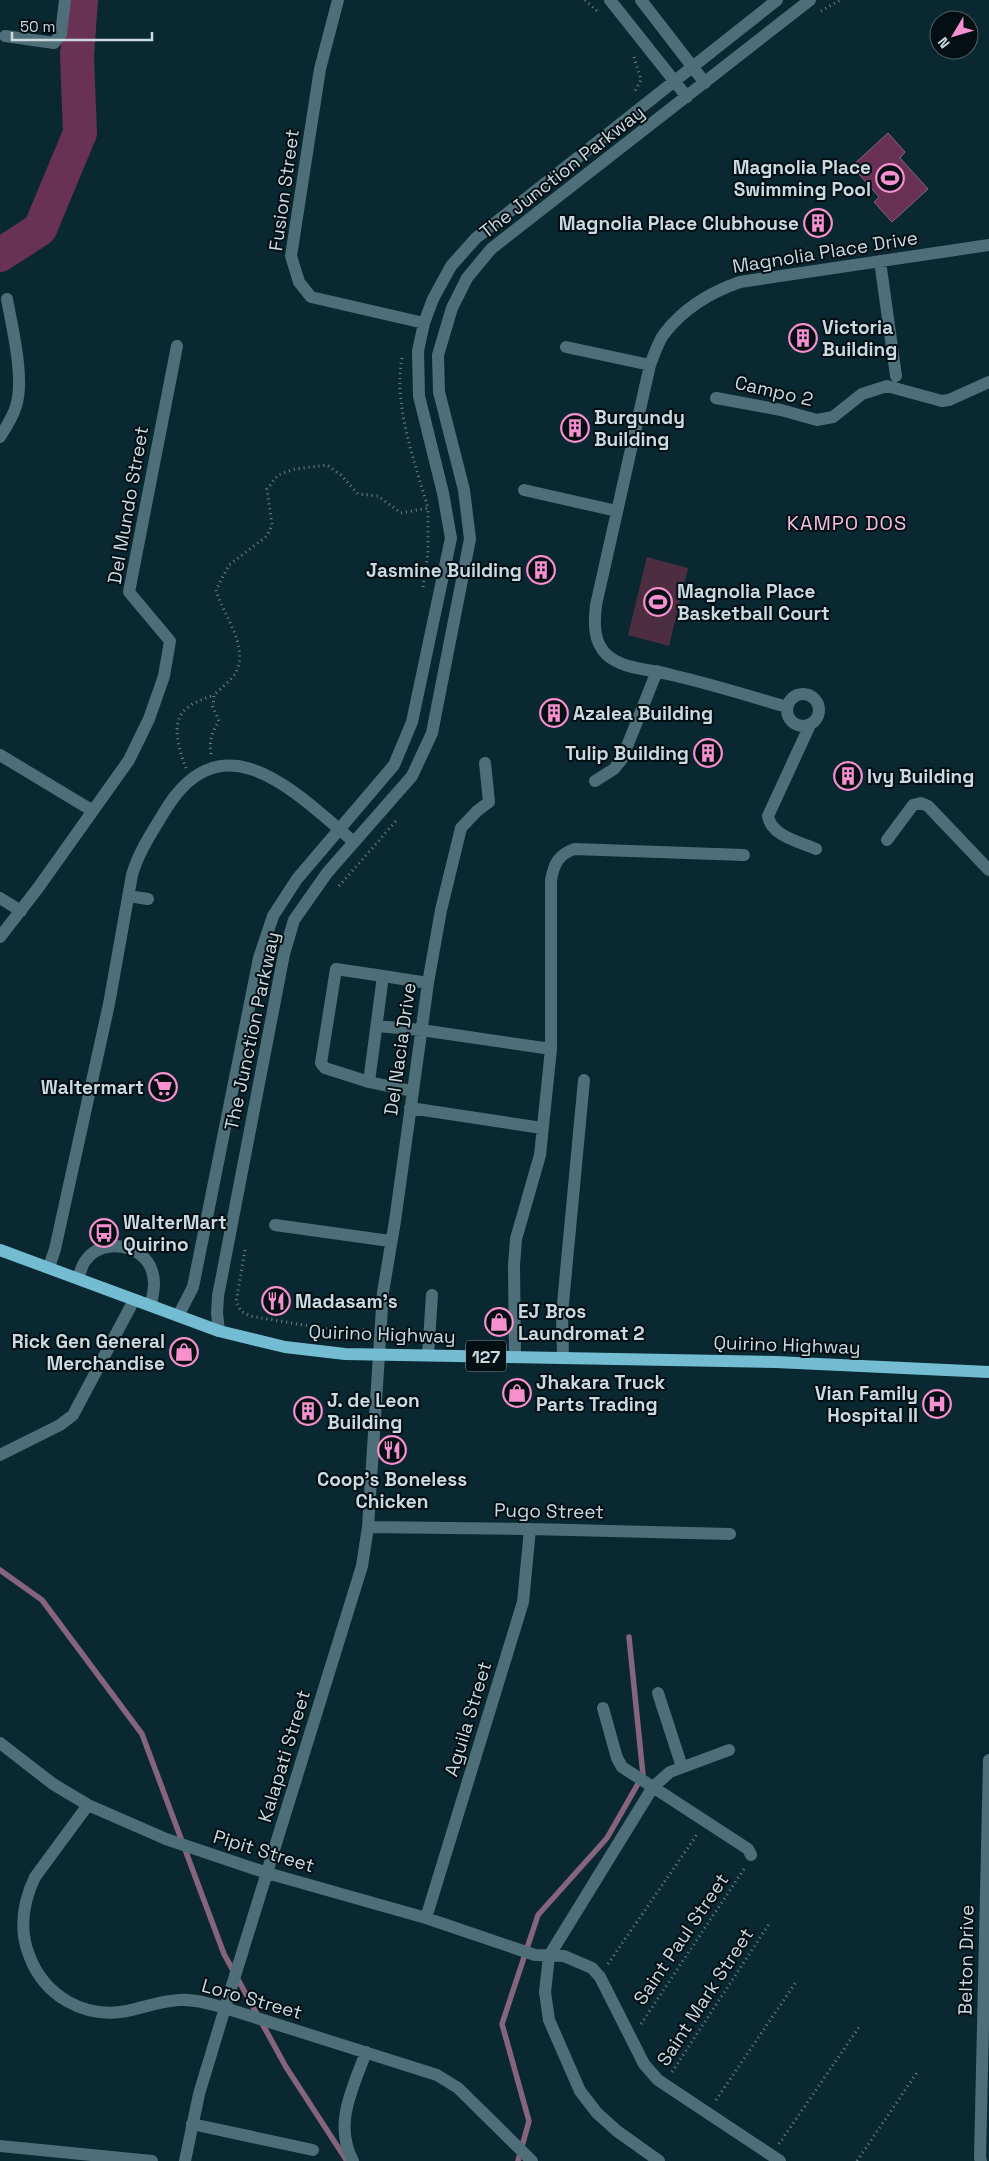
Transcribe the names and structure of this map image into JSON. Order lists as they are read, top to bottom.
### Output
{
  "streets": {
    "main road": ["Quirino Highway", "127"],
    "street": [
      "The Junction Parkway",
      "Fusion Street",
      "Magnolia Place Drive",
      "Campo 2",
      "Del Mundo Street",
      "Del Nacia Drive",
      "Pugo Street",
      "Aguila Street",
      "Kalapati Street",
      "Pipit Street",
      "Belton Drive",
      "Loro Street"
    ],
    "path": ["Saint Paul Street", "Saint Mark Street"]
  },
  "crossings": [
    ["The Junction Parkway", "Fusion Street"],
    ["The Junction Parkway", "Quirino Highway"],
    ["Del Nacia Drive", "Quirino Highway"],
    ["Del Nacia Drive", "Kalapati Street"],
    ["Quirino Highway", "Kalapati Street"],
    ["Pugo Street", "Aguila Street"],
    ["Pugo Street", "Kalapati Street"],
    ["Aguila Street", "Pipit Street"],
    ["Kalapati Street", "Pipit Street"],
    ["Kalapati Street", "Loro Street"],
    ["Pipit Street", "Loro Street"]
  ],
  "districts": ["KAMPO DOS"],
  "places": {
    "sports": ["Magnolia Place Swimming Pool", "Magnolia Place Basketball Court"],
    "building": [
      "Magnolia Place Clubhouse",
      "Victoria Building",
      "Burgundy Building",
      "Jasmine Building",
      "Azalea Building",
      "Tulip Building",
      "Ivy Building",
      "J. de Leon Building"
    ],
    "supermarket": ["Waltermart"],
    "bus stop": ["WalterMart Quirino"],
    "restaurant": ["Madasam's", "Coop's Boneless Chicken"],
    "shop": ["EJ Bros Laundromat 2", "Rick Gen General Merchandise", "Jhakara Truck Parts Trading"],
    "hospital": ["Vian Family Hospital II"]
  },
  "scale_bar": "50 m",
  "north": "bottom left"
}
